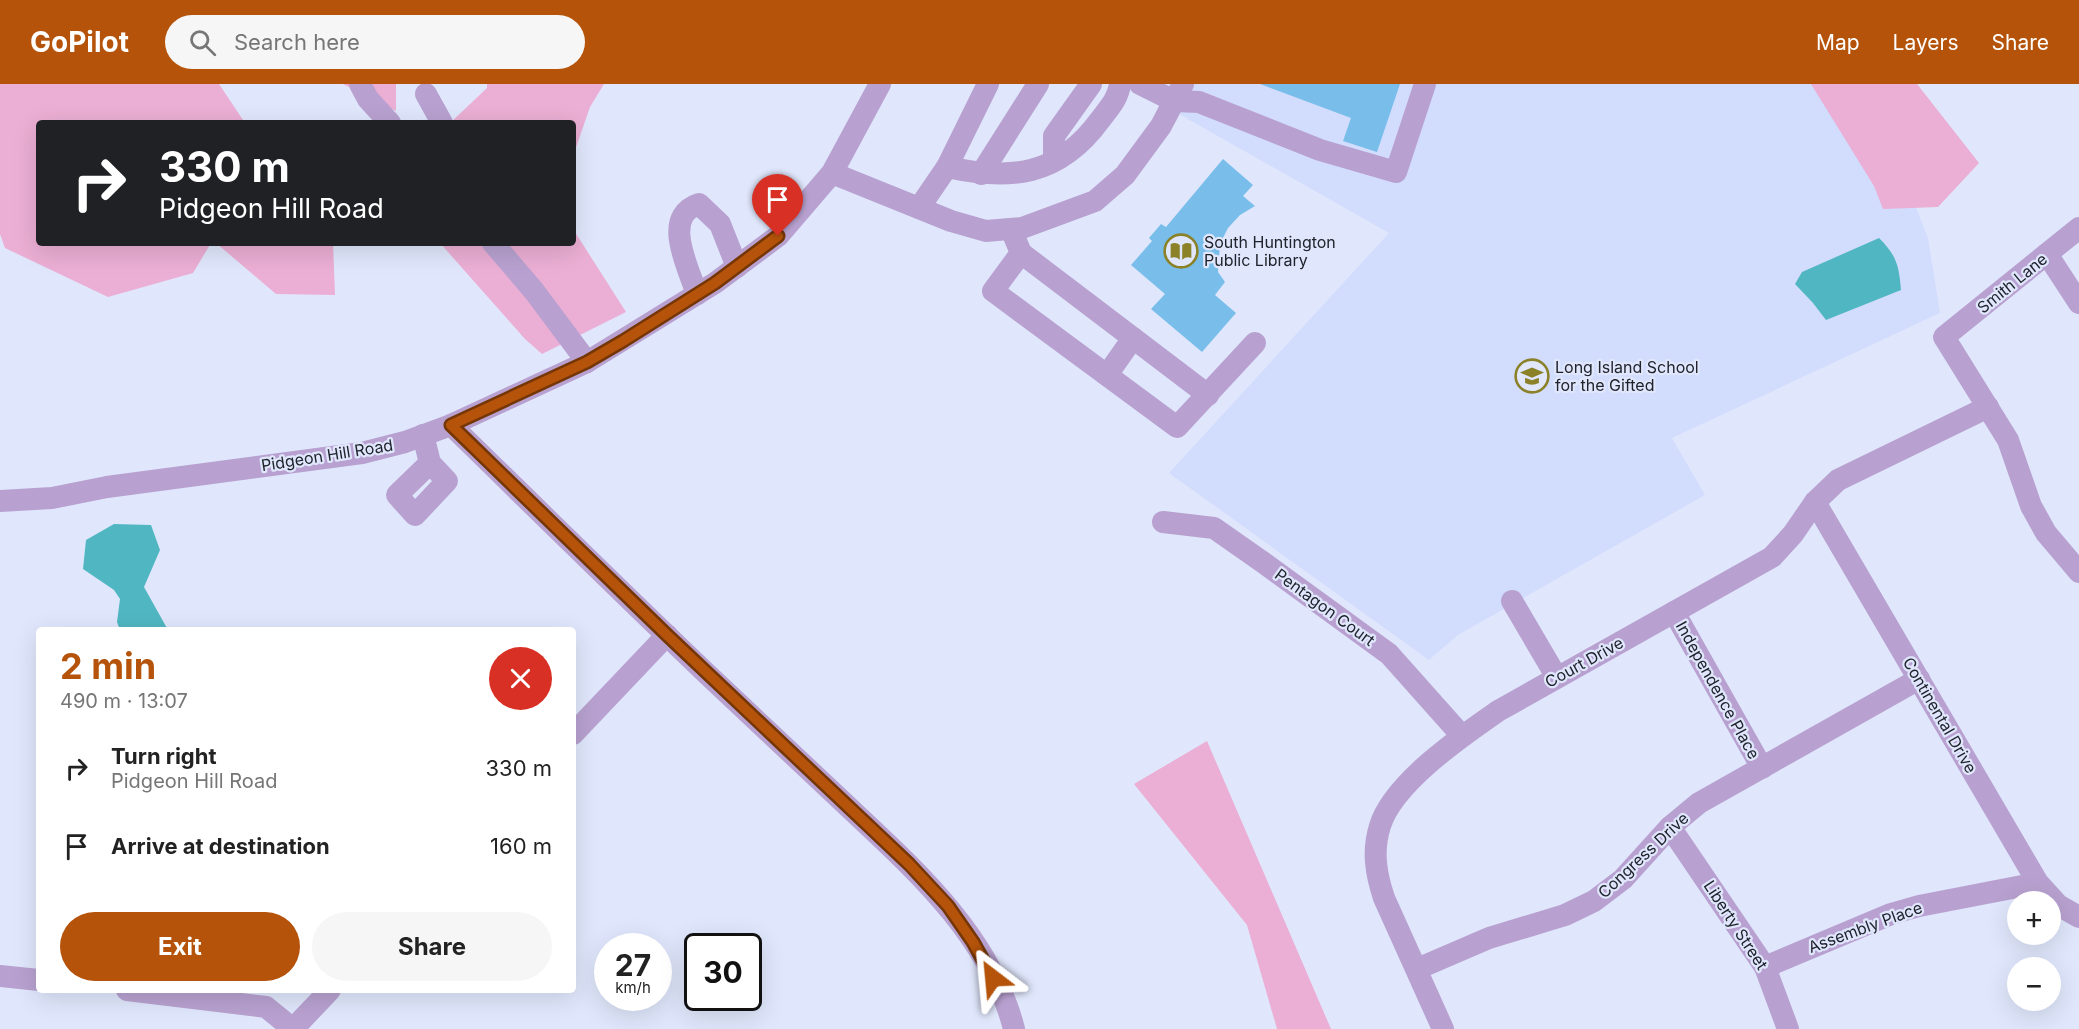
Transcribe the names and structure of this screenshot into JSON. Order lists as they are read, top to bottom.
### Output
{
  "streets": {
    "street": [
      "Smith Lane",
      "Pidgeon Hill Road",
      "Pentagon Court",
      "Court Drive",
      "Independence Place",
      "Continental Drive",
      "Congress Drive",
      "Liberty Street",
      "Assembly Place"
    ]
  },
  "crossings": [
    ["Smith Lane", "Court Drive"],
    ["Pentagon Court", "Court Drive"],
    ["Court Drive", "Independence Place"],
    ["Court Drive", "Continental Drive"],
    ["Court Drive", "Congress Drive"],
    ["Independence Place", "Congress Drive"],
    ["Continental Drive", "Congress Drive"],
    ["Continental Drive", "Assembly Place"],
    ["Congress Drive", "Liberty Street"],
    ["Liberty Street", "Assembly Place"]
  ],
  "places": {
    "library": ["South Huntington Public Library"],
    "school or university": ["Long Island School for the Gifted"]
  },
  "page": {
    "header": "GoPilot",
    "search": "Search here",
    "nav": ["Map", "Layers", "Share"],
    "turn": ["330 m", "Pidgeon Hill Road"],
    "heading": ["2 min", "490 m · 13:07"],
    "list": [
      {
        "name": "Turn right",
        "note": "Pidgeon Hill Road",
        "value": "330 m"
      },
      {
        "name": "Arrive at destination",
        "value": "160 m"
      }
    ],
    "map_buttons": ["+", "−"],
    "buttons": ["Exit", "Share"],
    "speed": "27 km/h",
    "limit": "30"
  }
}
